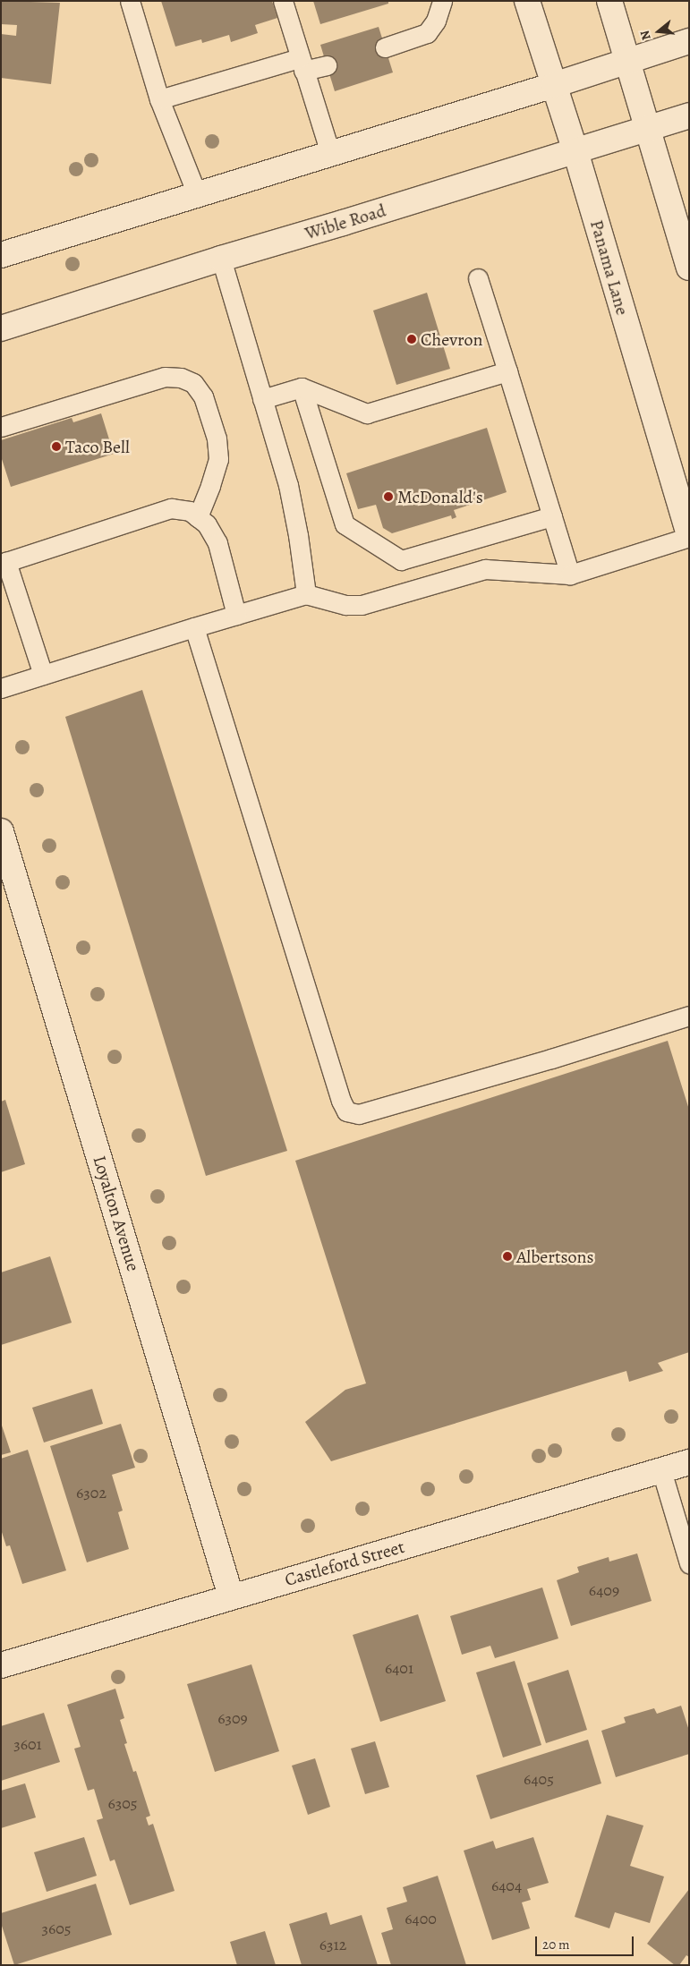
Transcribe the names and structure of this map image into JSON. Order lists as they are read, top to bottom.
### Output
{
  "streets": {
    "street": [
      "Wible Road",
      "Panama Lane",
      "Loyalton Avenue",
      "Castleford Street"
    ]
  },
  "crossings": [
    ["Wible Road", "Panama Lane"],
    ["Loyalton Avenue", "Castleford Street"]
  ],
  "places": [
    "Chevron",
    "Taco Bell",
    "McDonald's",
    "Albertsons"
  ],
  "house_numbers": [
    "6302",
    "6409",
    "6401",
    "6309",
    "3601",
    "6405",
    "6305",
    "6404",
    "6400",
    "3605",
    "6312"
  ],
  "scale_bar": "20 m",
  "north": "left"
}
